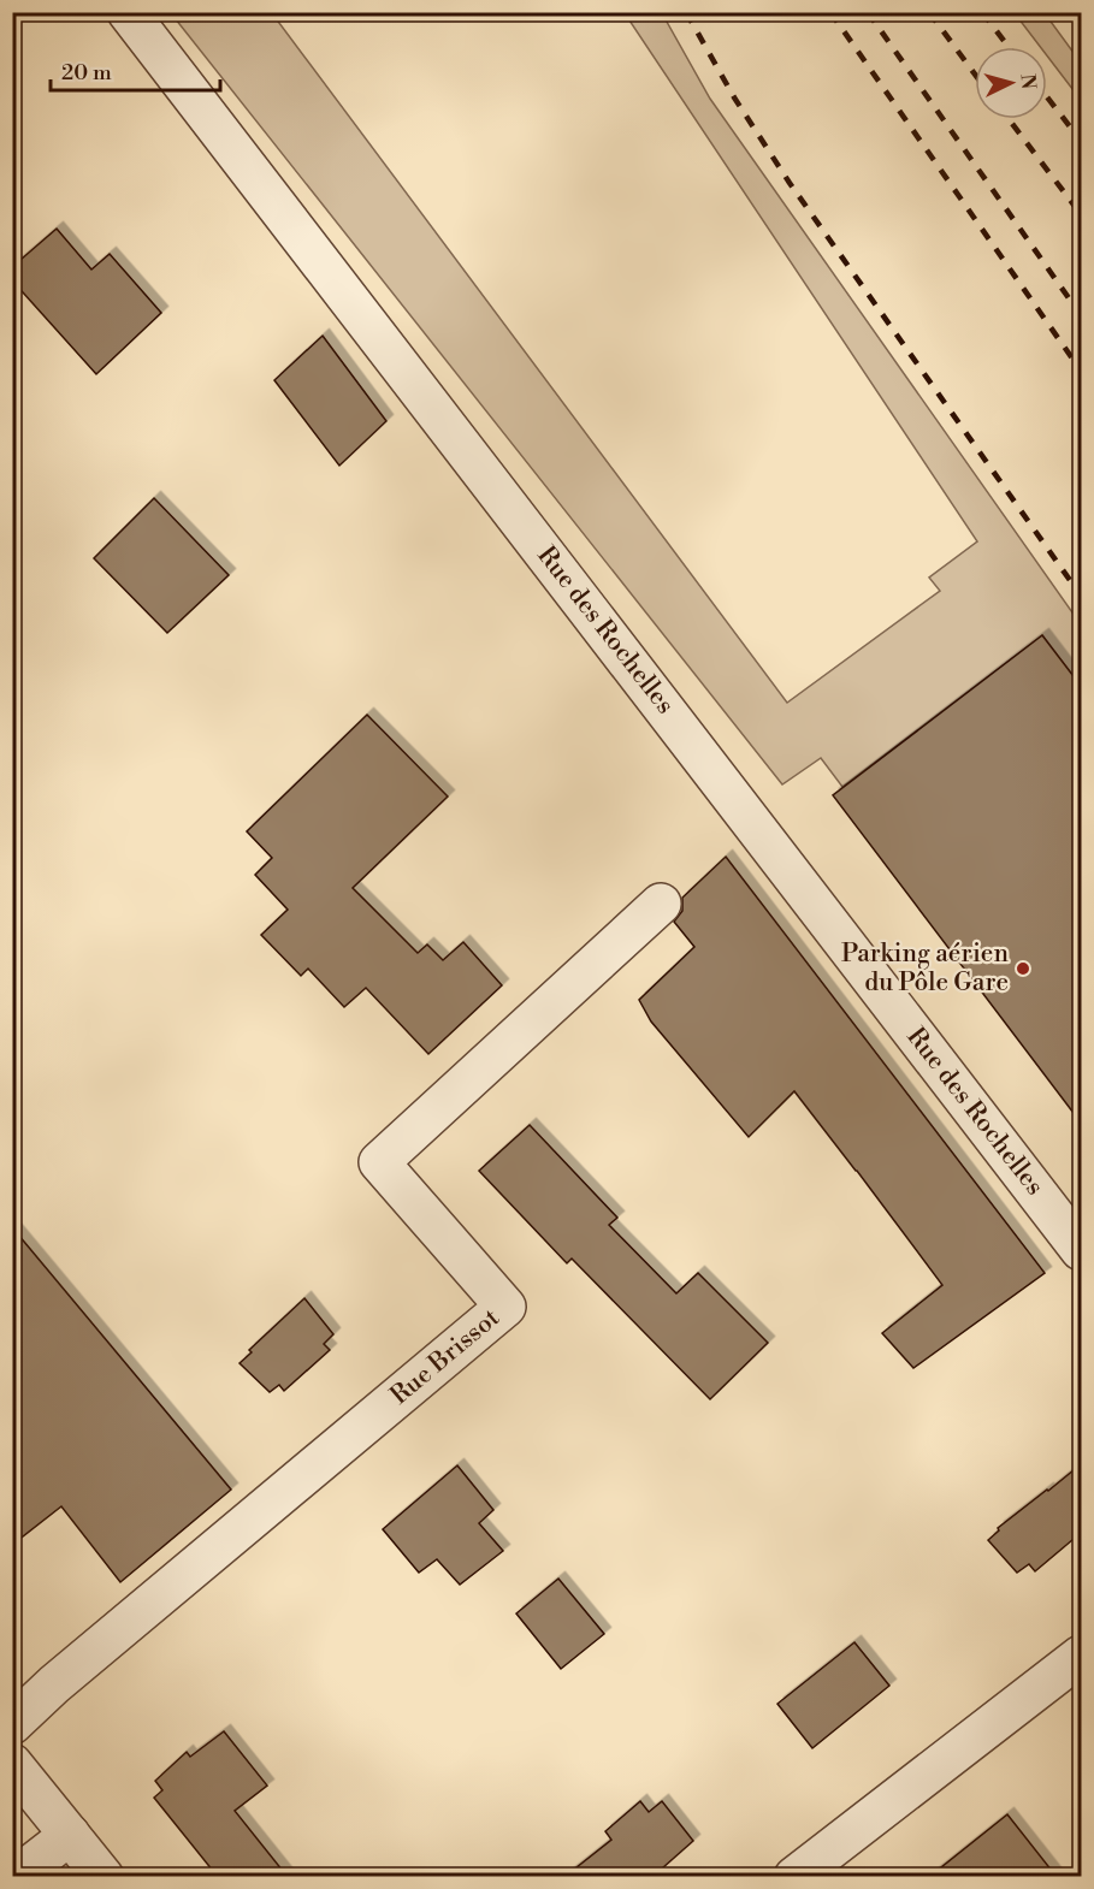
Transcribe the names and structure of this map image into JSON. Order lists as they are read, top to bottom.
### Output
{
  "streets": {
    "street": ["Rue des Rochelles", "Rue Brissot"]
  },
  "places": ["Parking aérien du Pôle Gare"],
  "scale_bar": "20 m",
  "north": "right"
}
